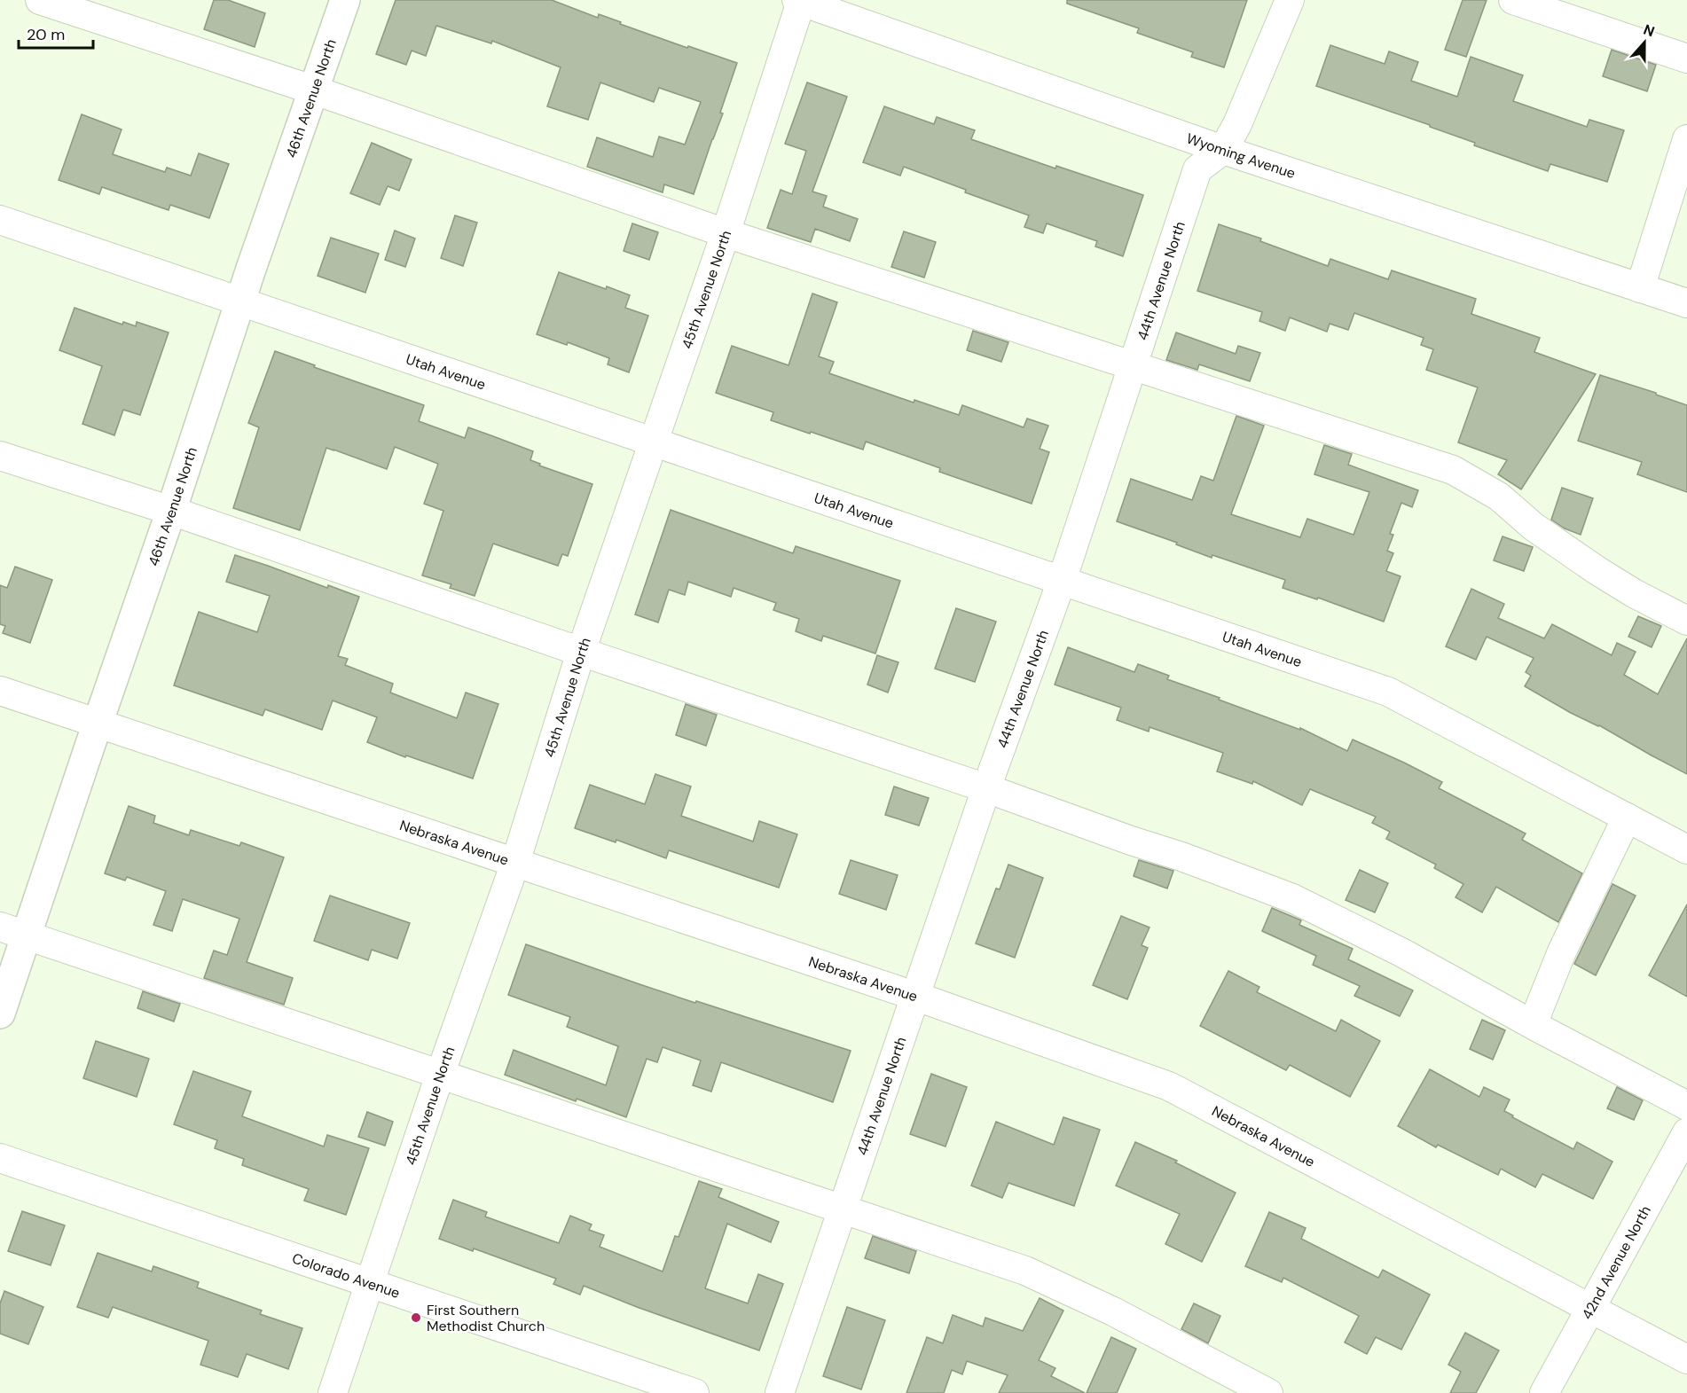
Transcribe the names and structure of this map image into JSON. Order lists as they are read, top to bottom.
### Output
{
  "streets": {
    "main road": ["46th Avenue North"],
    "street": [
      "Wyoming Avenue",
      "44th Avenue North",
      "45th Avenue North",
      "Utah Avenue",
      "Nebraska Avenue",
      "42nd Avenue North",
      "Colorado Avenue"
    ]
  },
  "crossings": [
    ["46th Avenue North", "Utah Avenue"],
    ["46th Avenue North", "Nebraska Avenue"],
    ["Wyoming Avenue", "44th Avenue North"],
    ["Wyoming Avenue", "45th Avenue North"],
    ["44th Avenue North", "Utah Avenue"],
    ["44th Avenue North", "Nebraska Avenue"],
    ["45th Avenue North", "Utah Avenue"],
    ["45th Avenue North", "Nebraska Avenue"],
    ["45th Avenue North", "Colorado Avenue"],
    ["Nebraska Avenue", "42nd Avenue North"]
  ],
  "places": ["First Southern Methodist Church"],
  "scale_bar": "20 m",
  "north": "top"
}
